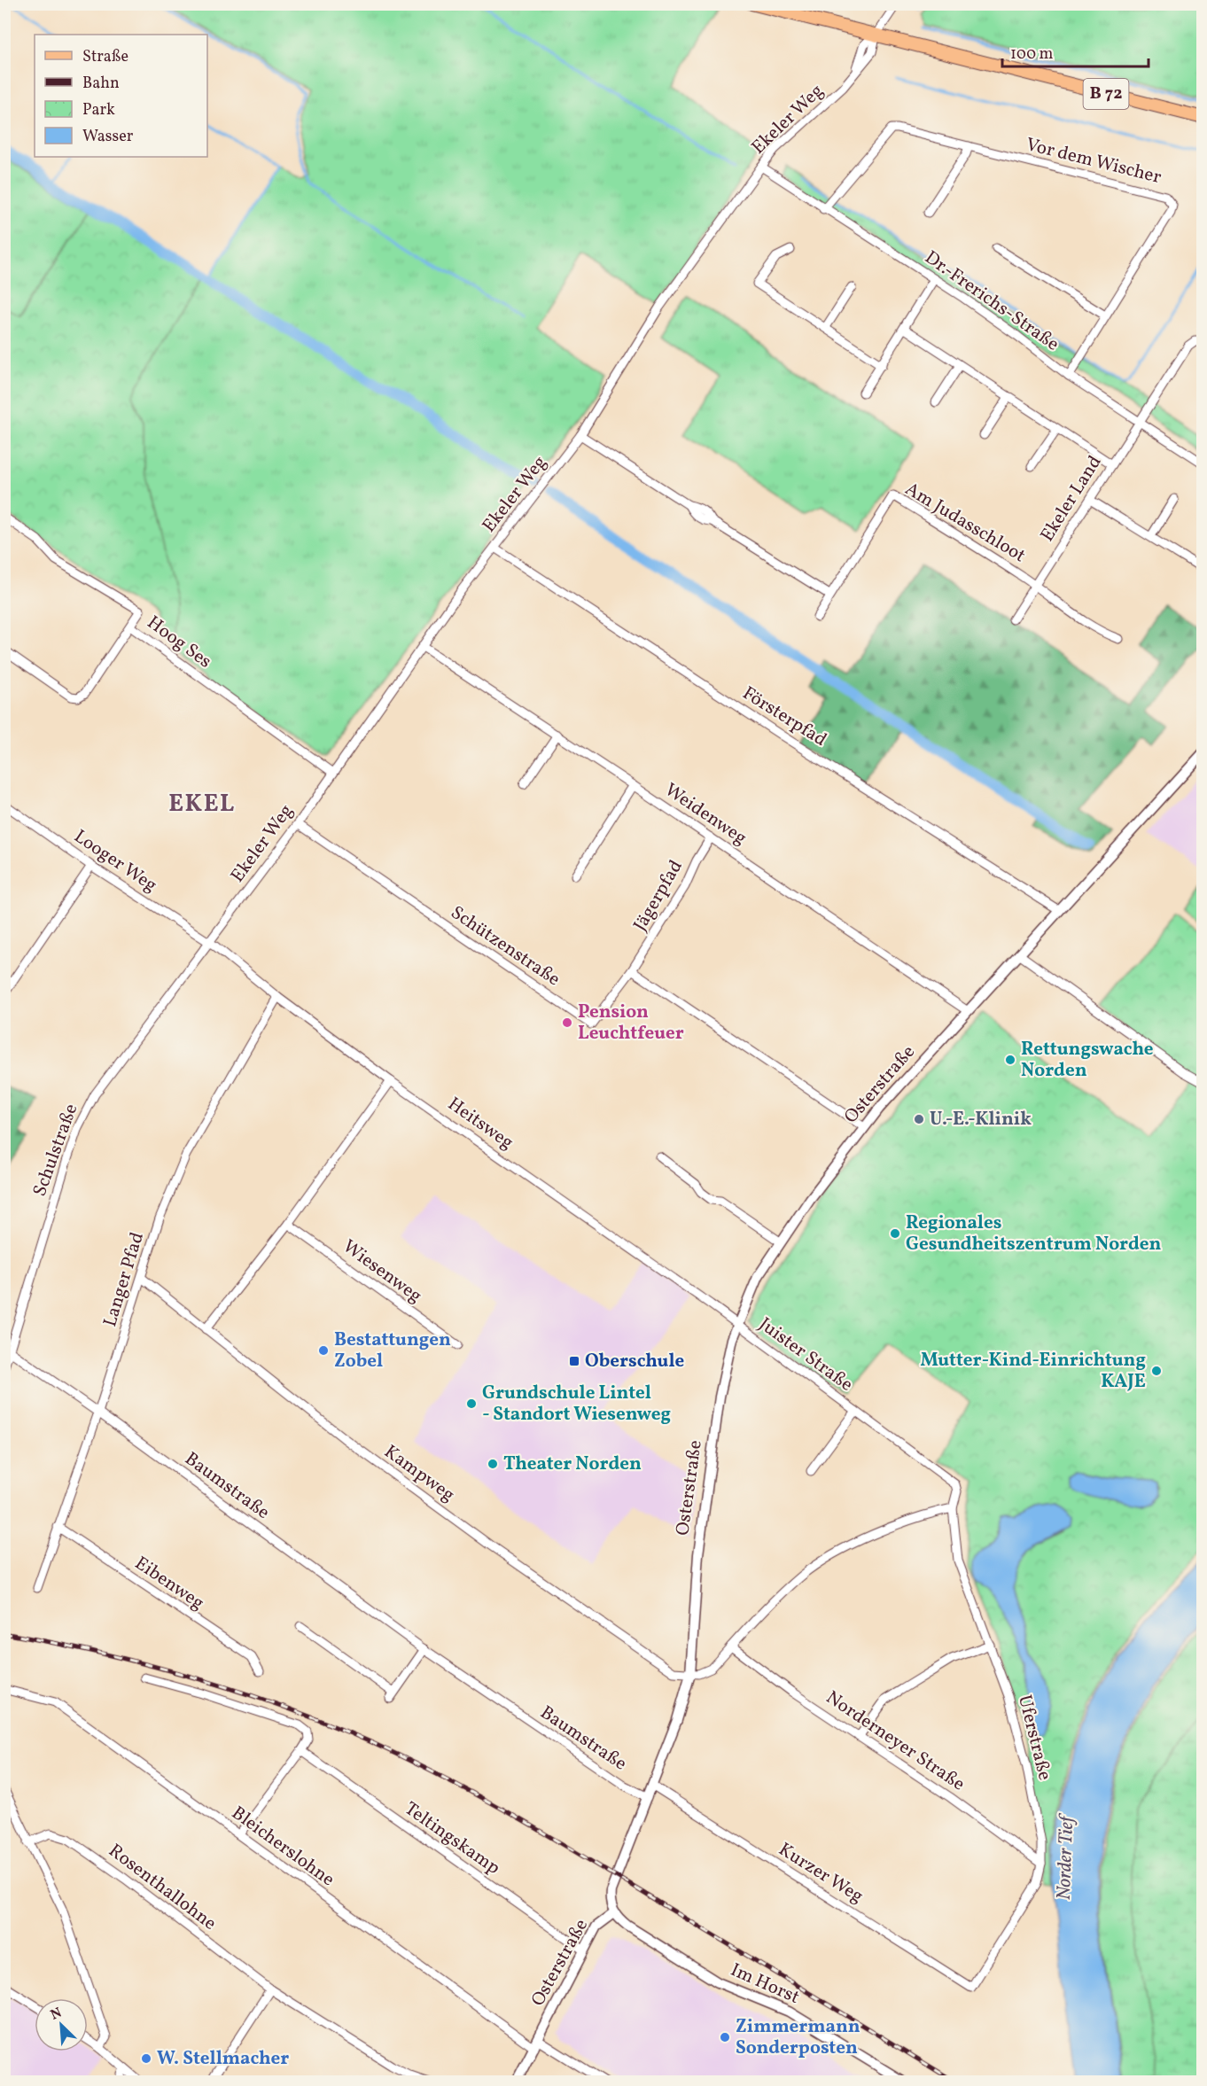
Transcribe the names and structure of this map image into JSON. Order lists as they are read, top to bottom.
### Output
{
  "streets": {
    "main road": ["B 72"],
    "street": [
      "Ekeler Weg",
      "Vor dem Wischer",
      "Dr.-Frerichs-Straße",
      "Ekeler Land",
      "Am Judasschloot",
      "Hoog Ses",
      "Försterpfad",
      "Weidenweg",
      "Looger Weg",
      "Jägerpfad",
      "Schützenstraße",
      "Osterstraße",
      "Heitsweg",
      "Schulstraße",
      "Wiesenweg",
      "Langer Pfad",
      "Juister Straße",
      "Kampweg",
      "Baumstraße",
      "Eibenweg",
      "Uferstraße",
      "Norderneyer Straße",
      "Teltingskamp",
      "Bleicherslohne",
      "Kurzer Weg",
      "Rosenthallohne",
      "Im Horst"
    ]
  },
  "crossings": [
    ["B 72", "Ekeler Weg"],
    ["Ekeler Weg", "Dr.-Frerichs-Straße"],
    ["Ekeler Weg", "Hoog Ses"],
    ["Ekeler Weg", "Försterpfad"],
    ["Ekeler Weg", "Weidenweg"],
    ["Ekeler Weg", "Looger Weg"],
    ["Ekeler Weg", "Schützenstraße"],
    ["Ekeler Weg", "Heitsweg"],
    ["Ekeler Weg", "Schulstraße"],
    ["Vor dem Wischer", "Dr.-Frerichs-Straße"],
    ["Dr.-Frerichs-Straße", "Ekeler Land"],
    ["Ekeler Land", "Am Judasschloot"],
    ["Försterpfad", "Osterstraße"],
    ["Weidenweg", "Jägerpfad"],
    ["Weidenweg", "Osterstraße"],
    ["Looger Weg", "Heitsweg"],
    ["Looger Weg", "Schulstraße"],
    ["Jägerpfad", "Schützenstraße"],
    ["Osterstraße", "Heitsweg"],
    ["Osterstraße", "Juister Straße"],
    ["Osterstraße", "Kampweg"],
    ["Osterstraße", "Baumstraße"],
    ["Osterstraße", "Teltingskamp"],
    ["Osterstraße", "Bleicherslohne"],
    ["Osterstraße", "Kurzer Weg"],
    ["Osterstraße", "Im Horst"],
    ["Heitsweg", "Schulstraße"],
    ["Heitsweg", "Langer Pfad"],
    ["Heitsweg", "Juister Straße"],
    ["Schulstraße", "Baumstraße"],
    ["Langer Pfad", "Kampweg"],
    ["Langer Pfad", "Baumstraße"],
    ["Langer Pfad", "Eibenweg"],
    ["Juister Straße", "Uferstraße"],
    ["Uferstraße", "Norderneyer Straße"],
    ["Uferstraße", "Kurzer Weg"]
  ],
  "districts": ["EKEL"],
  "water": ["Norder Tief"],
  "places": {
    "other": [
      "Pension Leuchtfeuer",
      "Rettungswache Norden",
      "U.-E.-Klinik",
      "Regionales Gesundheitszentrum Norden",
      "Bestattungen Zobel",
      "Mutter-Kind-Einrichtung KAJE",
      "Grundschule Lintel - Standort Wiesenweg",
      "Theater Norden",
      "Zimmermann Sonderposten",
      "W. Stellmacher"
    ],
    "transit": ["Oberschule"]
  },
  "legend": [
    "Straße",
    "Bahn",
    "Park",
    "Wasser"
  ],
  "scale_bar": "100 m",
  "north": "top left"
}
